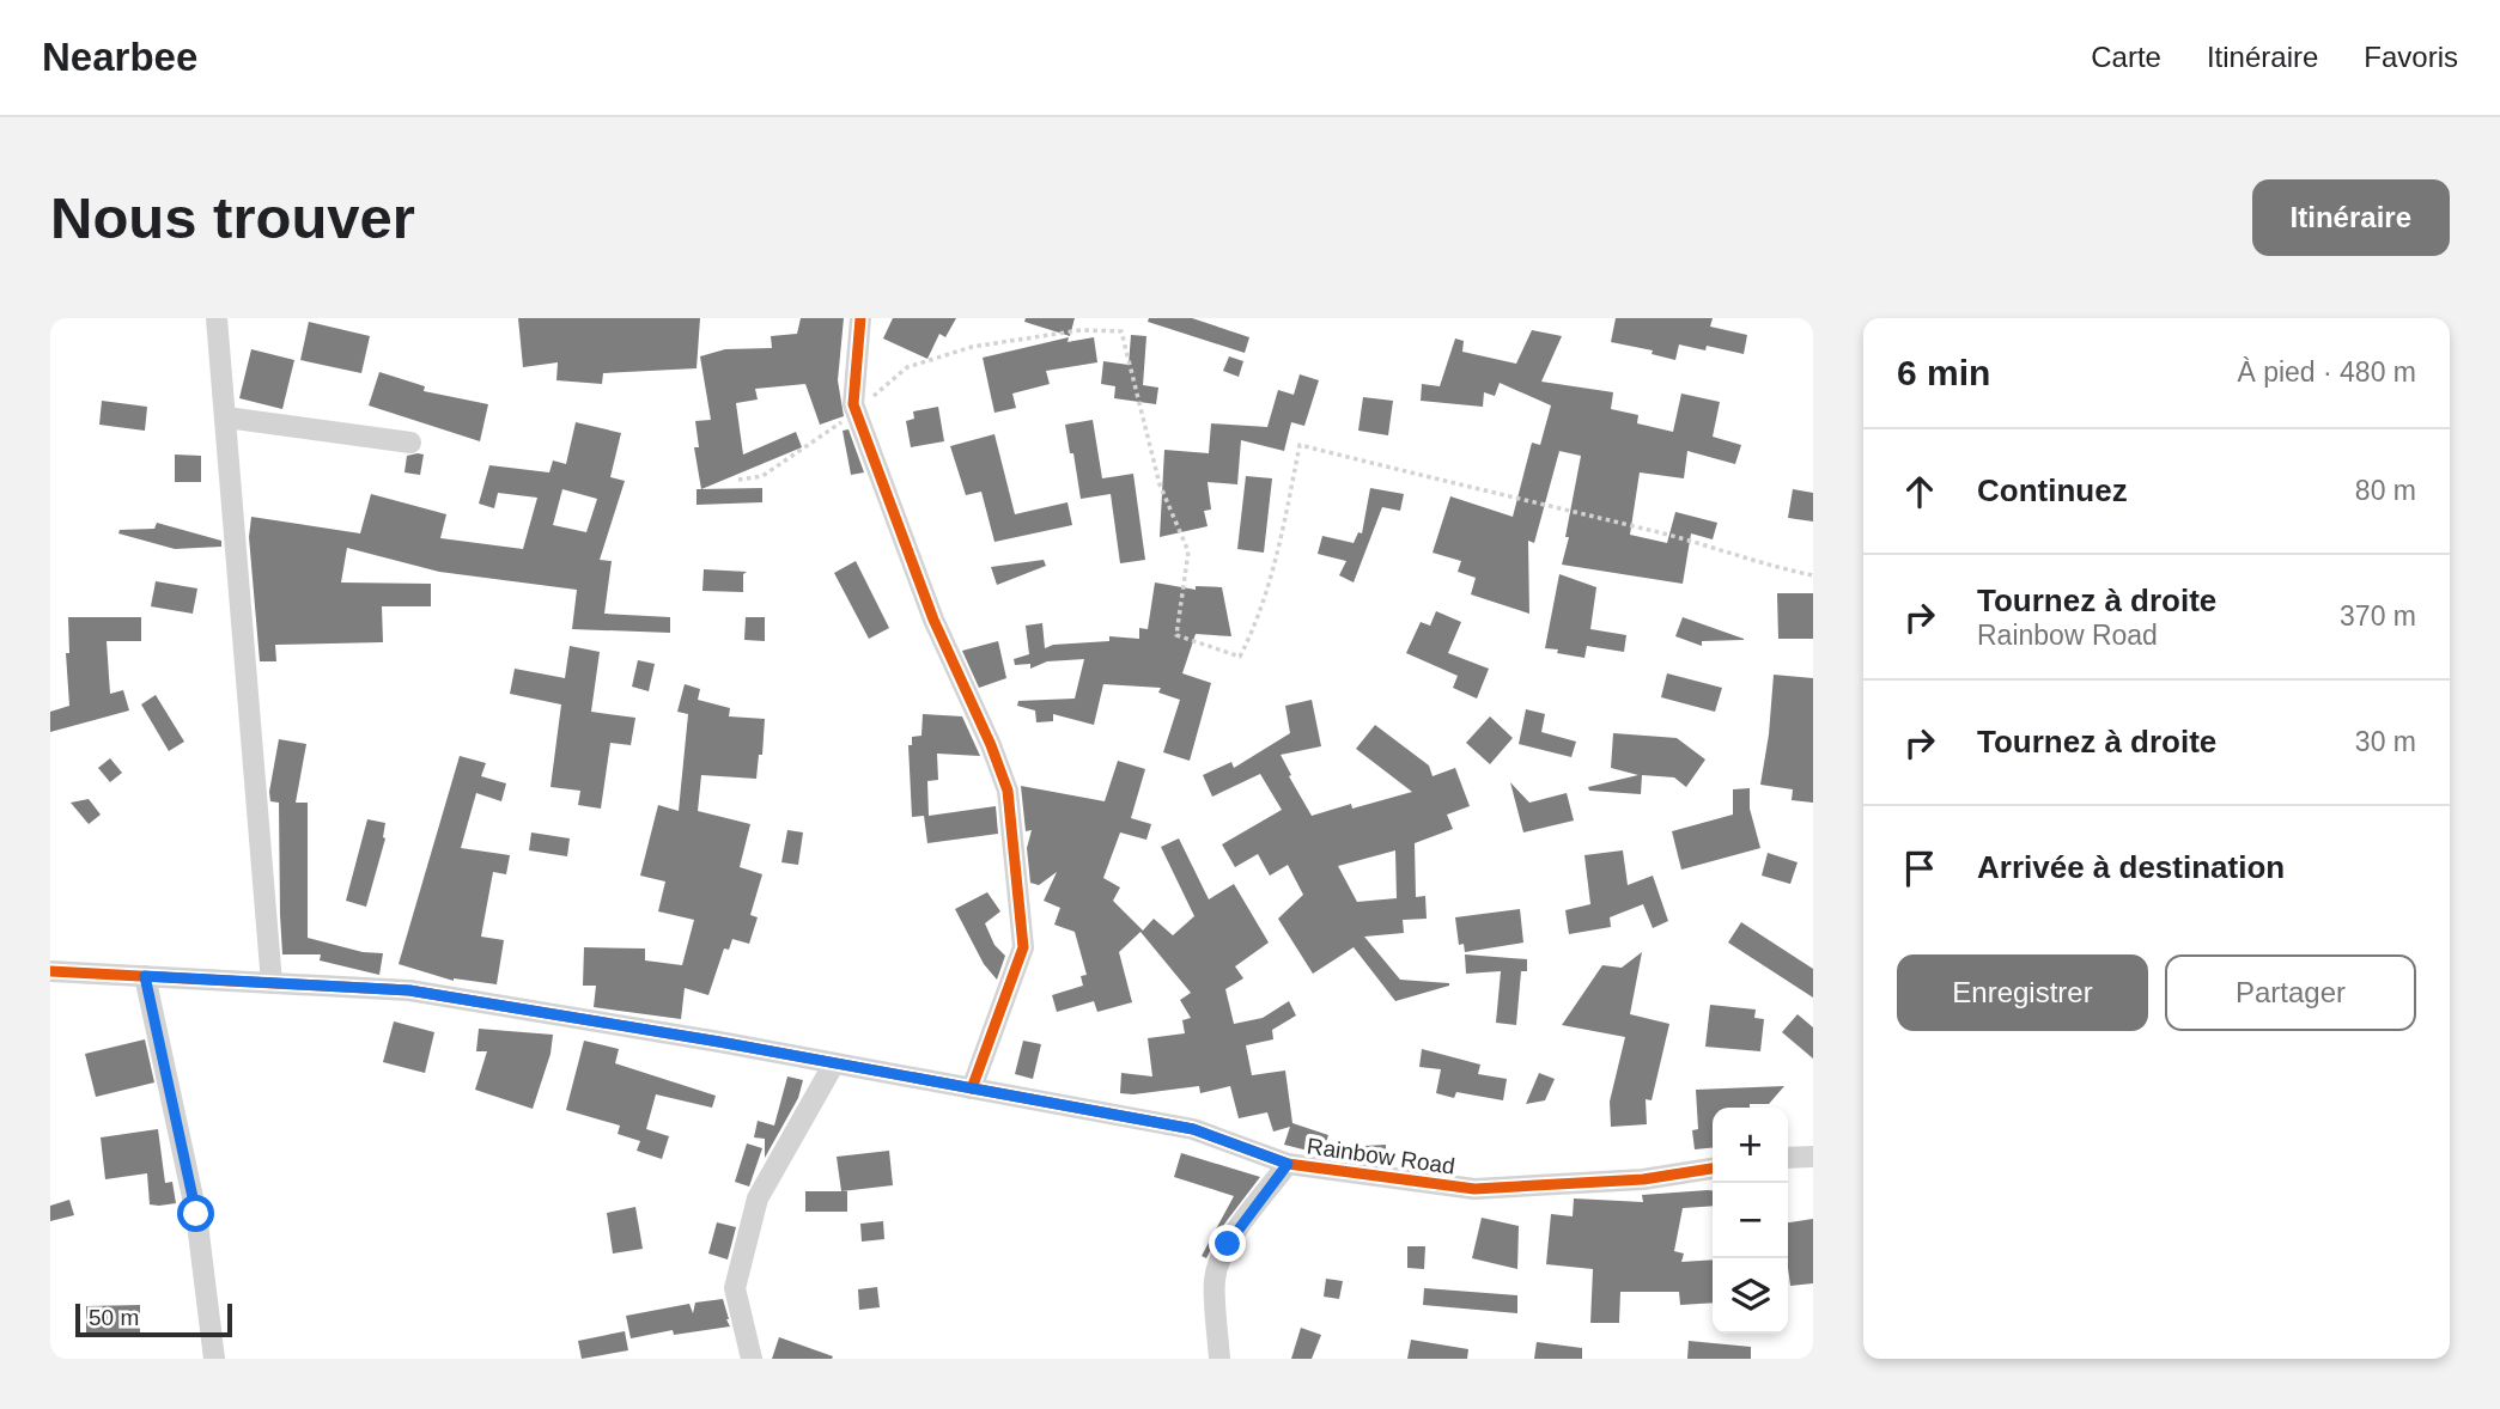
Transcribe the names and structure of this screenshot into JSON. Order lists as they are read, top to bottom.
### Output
{
  "streets": {
    "street": ["Rainbow Road"]
  },
  "scale_bar": "50 m",
  "page": {
    "header": "Nearbee",
    "nav": ["Carte", "Itinéraire", "Favoris"],
    "buttons": [
      "Itinéraire",
      ["Enregistrer", "Partager"]
    ],
    "title": "Nous trouver",
    "heading": ["6 min", "À pied · 480 m"],
    "list": [
      ["Continuez", "80 m"],
      ["Tournez à droite", "Rainbow Road", "370 m"],
      ["Tournez à droite", "30 m"],
      "Arrivée à destination"
    ],
    "map_buttons": ["+", "−"],
    "scale": "50 m"
  }
}
